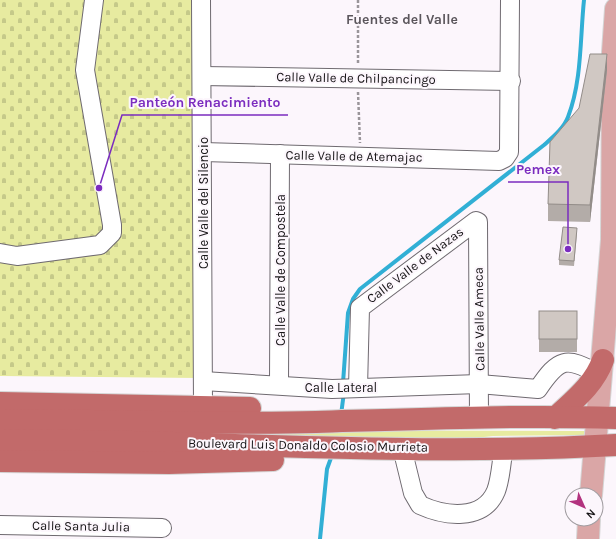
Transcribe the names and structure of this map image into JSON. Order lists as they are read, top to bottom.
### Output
{
  "streets": {
    "highway": ["Boulevard Luis Donaldo Colosio Murrieta"],
    "street": [
      "Calle Valle de Chilpancingo",
      "Calle Valle de Atemajac",
      "Calle Valle del Silencio",
      "Calle Valle de Nazas",
      "Calle Valle de Compostela",
      "Calle Valle Ameca",
      "Calle Lateral",
      "Calle Santa Julia"
    ]
  },
  "crossings": [
    ["Calle Valle de Chilpancingo", "Calle Valle de Atemajac"],
    ["Calle Valle de Chilpancingo", "Calle Valle del Silencio"],
    ["Calle Valle de Atemajac", "Calle Valle del Silencio"],
    ["Calle Valle de Atemajac", "Calle Valle de Compostela"],
    ["Calle Valle del Silencio", "Calle Lateral"],
    ["Calle Valle de Nazas", "Calle Valle Ameca"],
    ["Calle Valle de Nazas", "Calle Lateral"],
    ["Calle Valle de Compostela", "Calle Lateral"],
    ["Calle Valle Ameca", "Calle Lateral"],
    ["Calle Valle Ameca", "Boulevard Luis Donaldo Colosio Murrieta"]
  ],
  "districts": ["Fuentes del Valle"],
  "places": ["Panteón Renacimiento", "Pemex"],
  "north": "bottom right"
}
